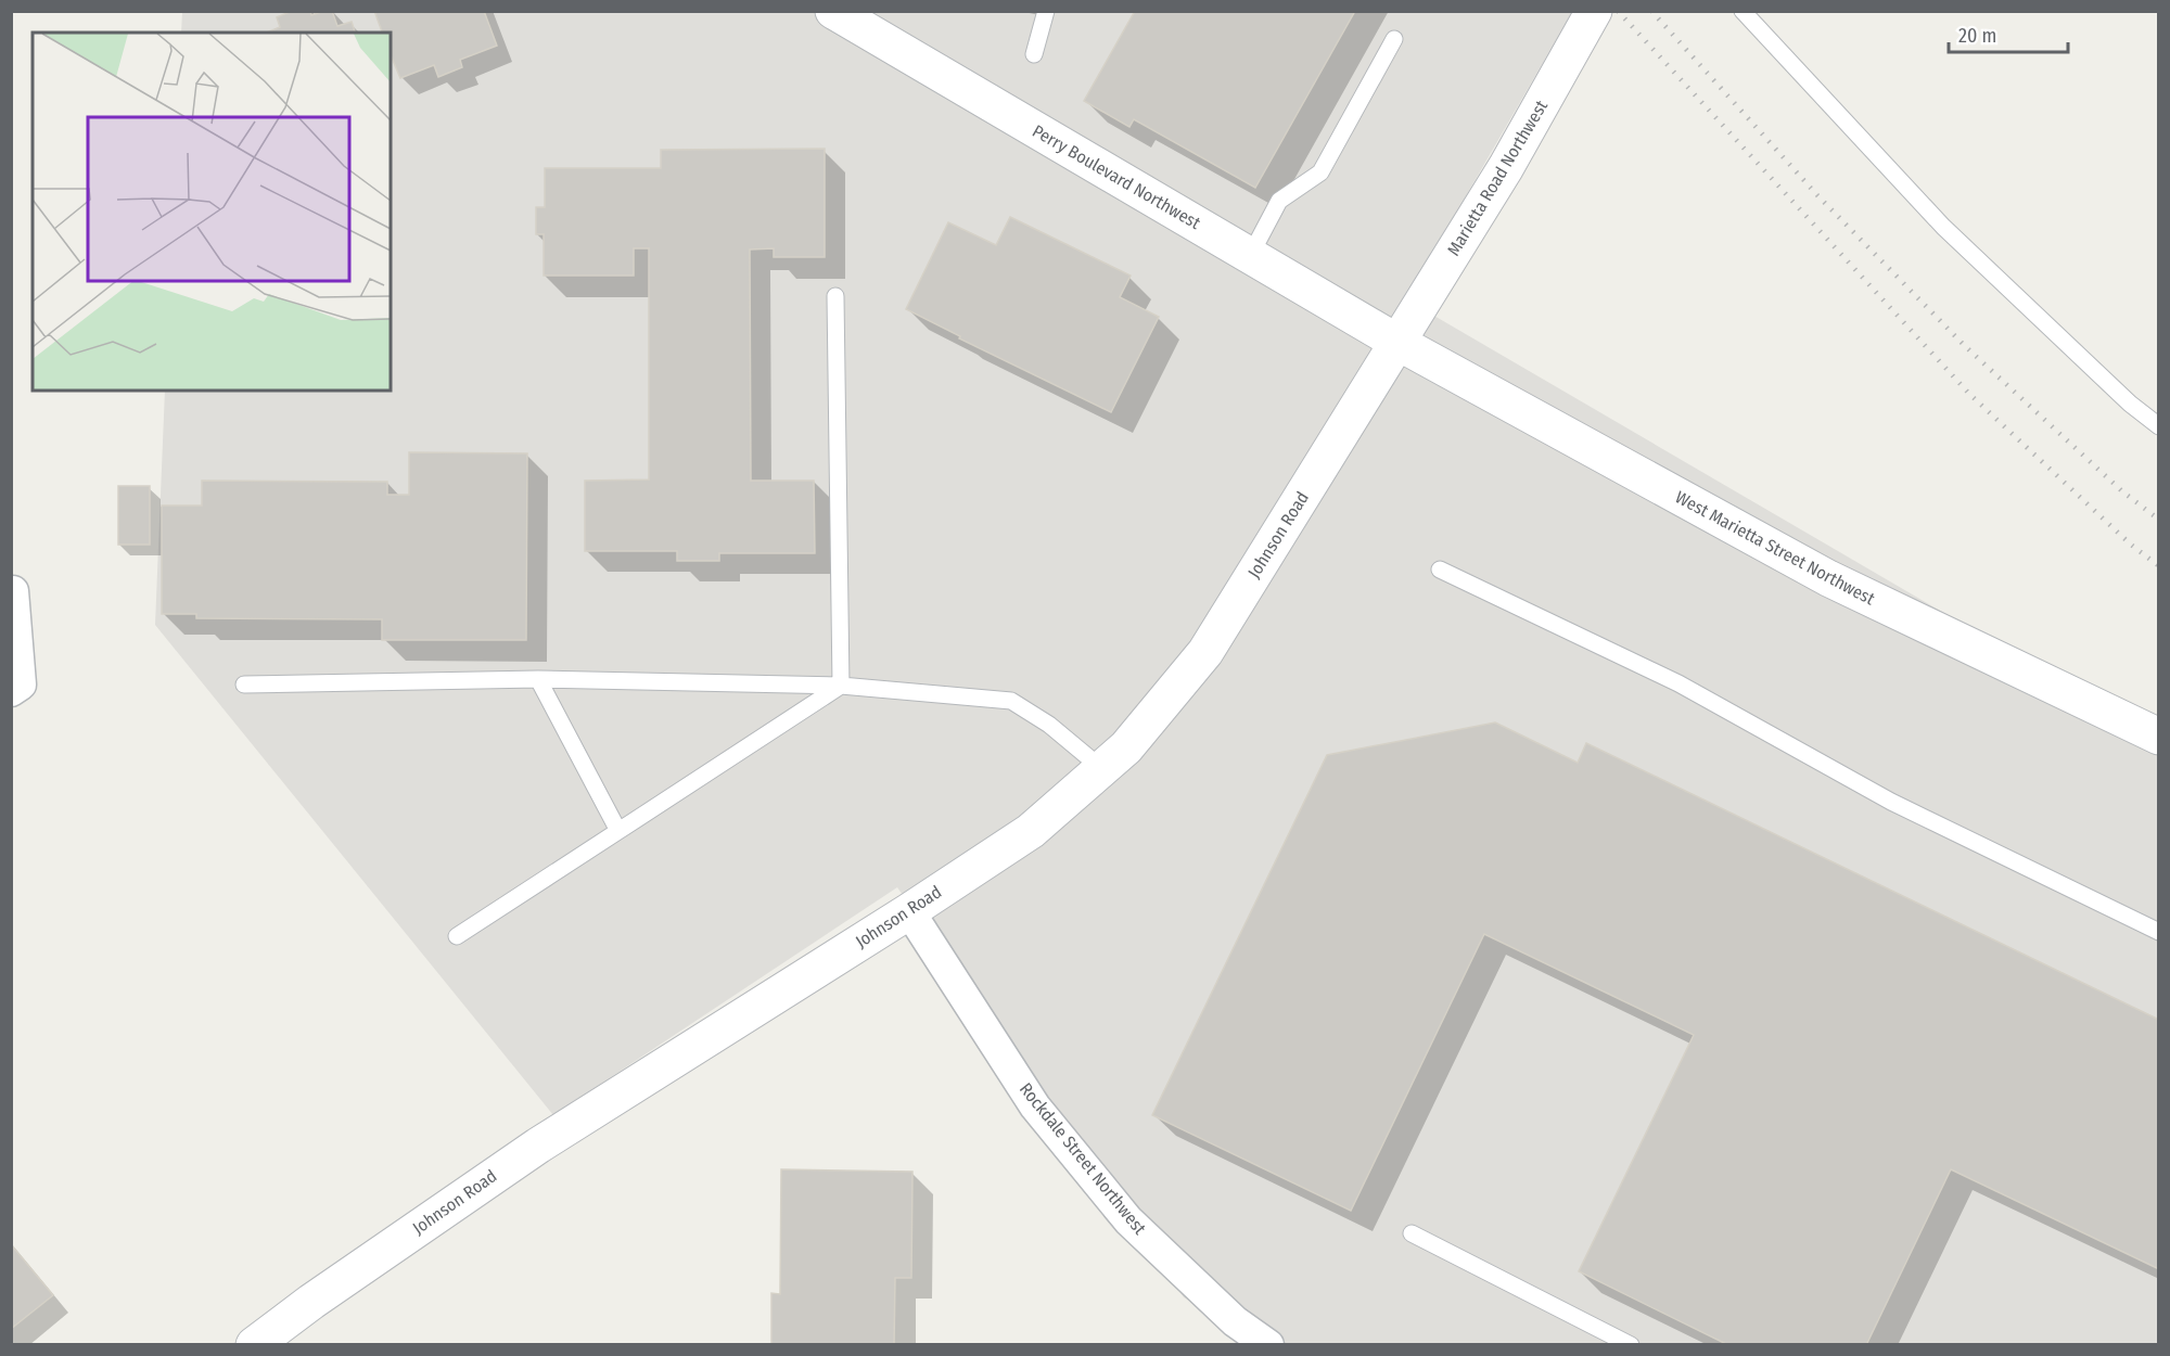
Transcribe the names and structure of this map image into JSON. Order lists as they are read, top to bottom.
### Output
{
  "streets": {
    "street": [
      "Perry Boulevard Northwest",
      "Marietta Road Northwest",
      "Johnson Road",
      "West Marietta Street Northwest",
      "Rockdale Street Northwest"
    ]
  },
  "crossings": [
    ["Perry Boulevard Northwest", "Marietta Road Northwest"],
    ["Perry Boulevard Northwest", "Johnson Road"],
    ["Perry Boulevard Northwest", "West Marietta Street Northwest"],
    ["Marietta Road Northwest", "Johnson Road"],
    ["Marietta Road Northwest", "West Marietta Street Northwest"],
    ["Johnson Road", "West Marietta Street Northwest"],
    ["Johnson Road", "Rockdale Street Northwest"]
  ],
  "scale_bar": "20 m"
}
